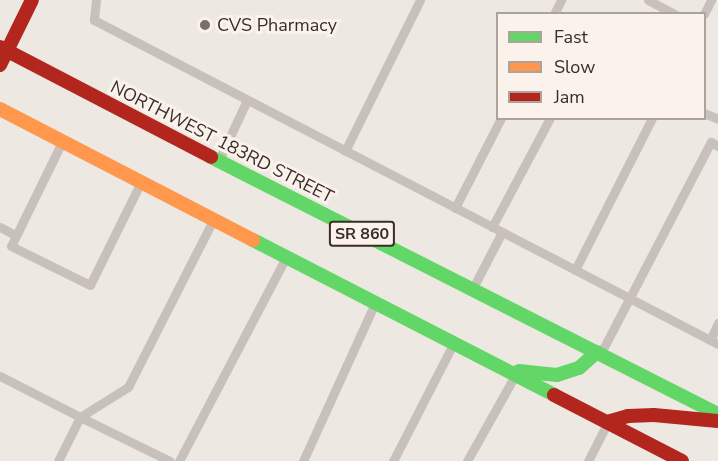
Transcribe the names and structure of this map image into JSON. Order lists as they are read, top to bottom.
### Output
{
  "streets": {
    "main road": ["NORTHWEST 183RD STREET", "SR 860"]
  },
  "places": ["CVS Pharmacy"],
  "legend": ["Fast", "Slow", "Jam"]
}
